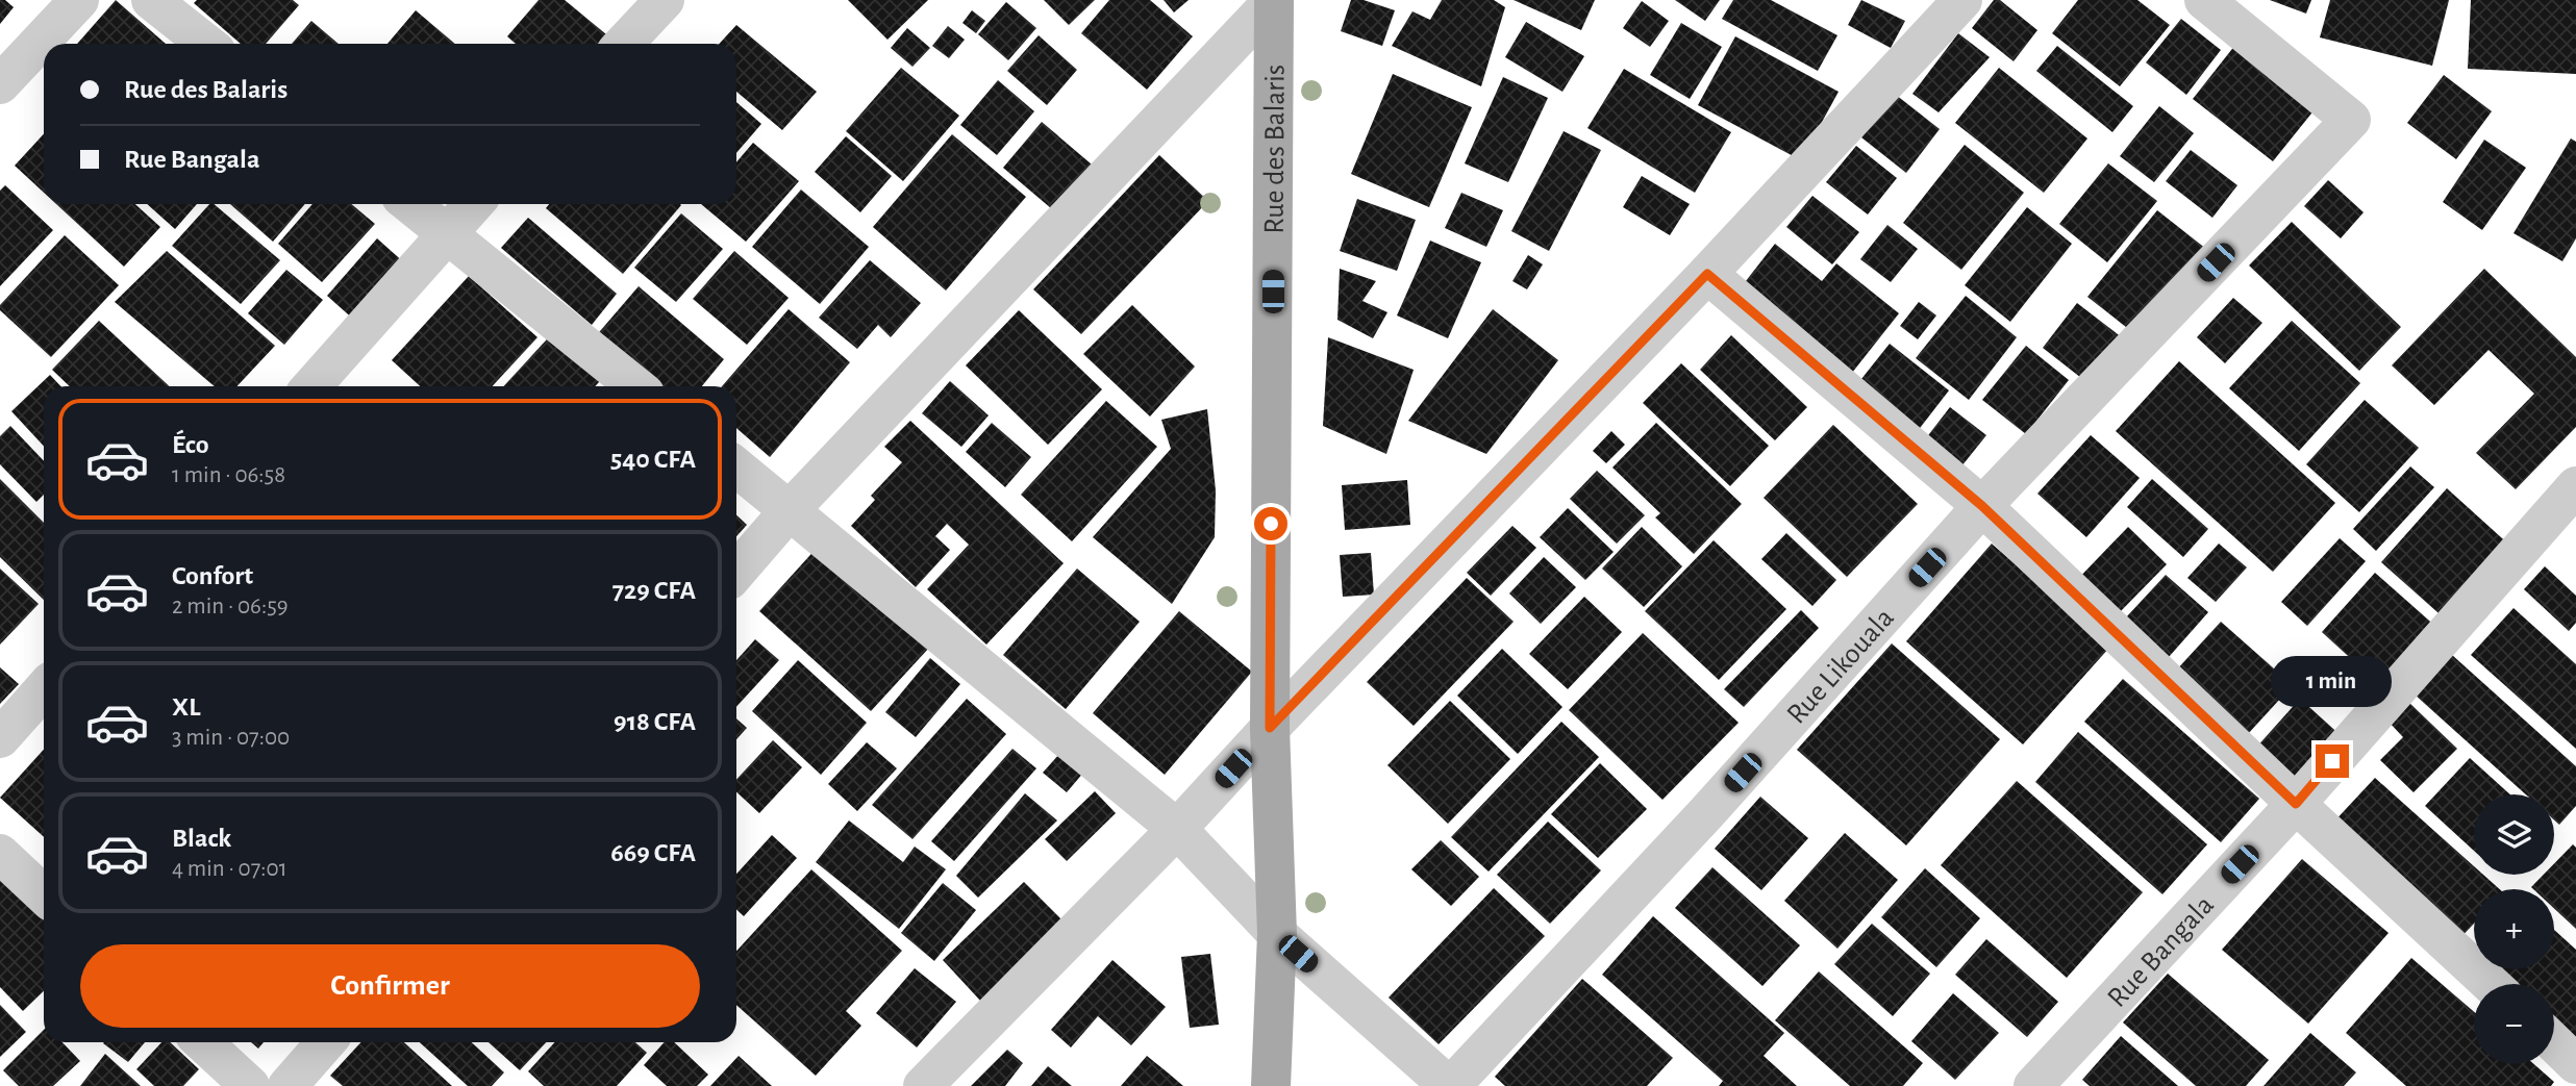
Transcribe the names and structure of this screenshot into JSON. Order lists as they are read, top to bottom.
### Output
{
  "streets": {
    "main road": ["Rue des Balaris"],
    "street": ["Rue Likouala", "Rue Bangala"]
  },
  "page": {
    "banner": ["Rue des Balaris", "Rue Bangala"],
    "list": [
      {
        "name": "Éco",
        "note": "1 min · 06:58",
        "value": "540 CFA"
      },
      {
        "name": "Confort",
        "note": "2 min · 06:59",
        "value": "729 CFA"
      },
      {
        "name": "XL",
        "note": "3 min · 07:00",
        "value": "918 CFA"
      },
      {
        "name": "Black",
        "note": "4 min · 07:01",
        "value": "669 CFA"
      }
    ],
    "bubble": "1 min",
    "map_buttons": ["+", "−"],
    "buttons": "Confirmer"
  }
}
